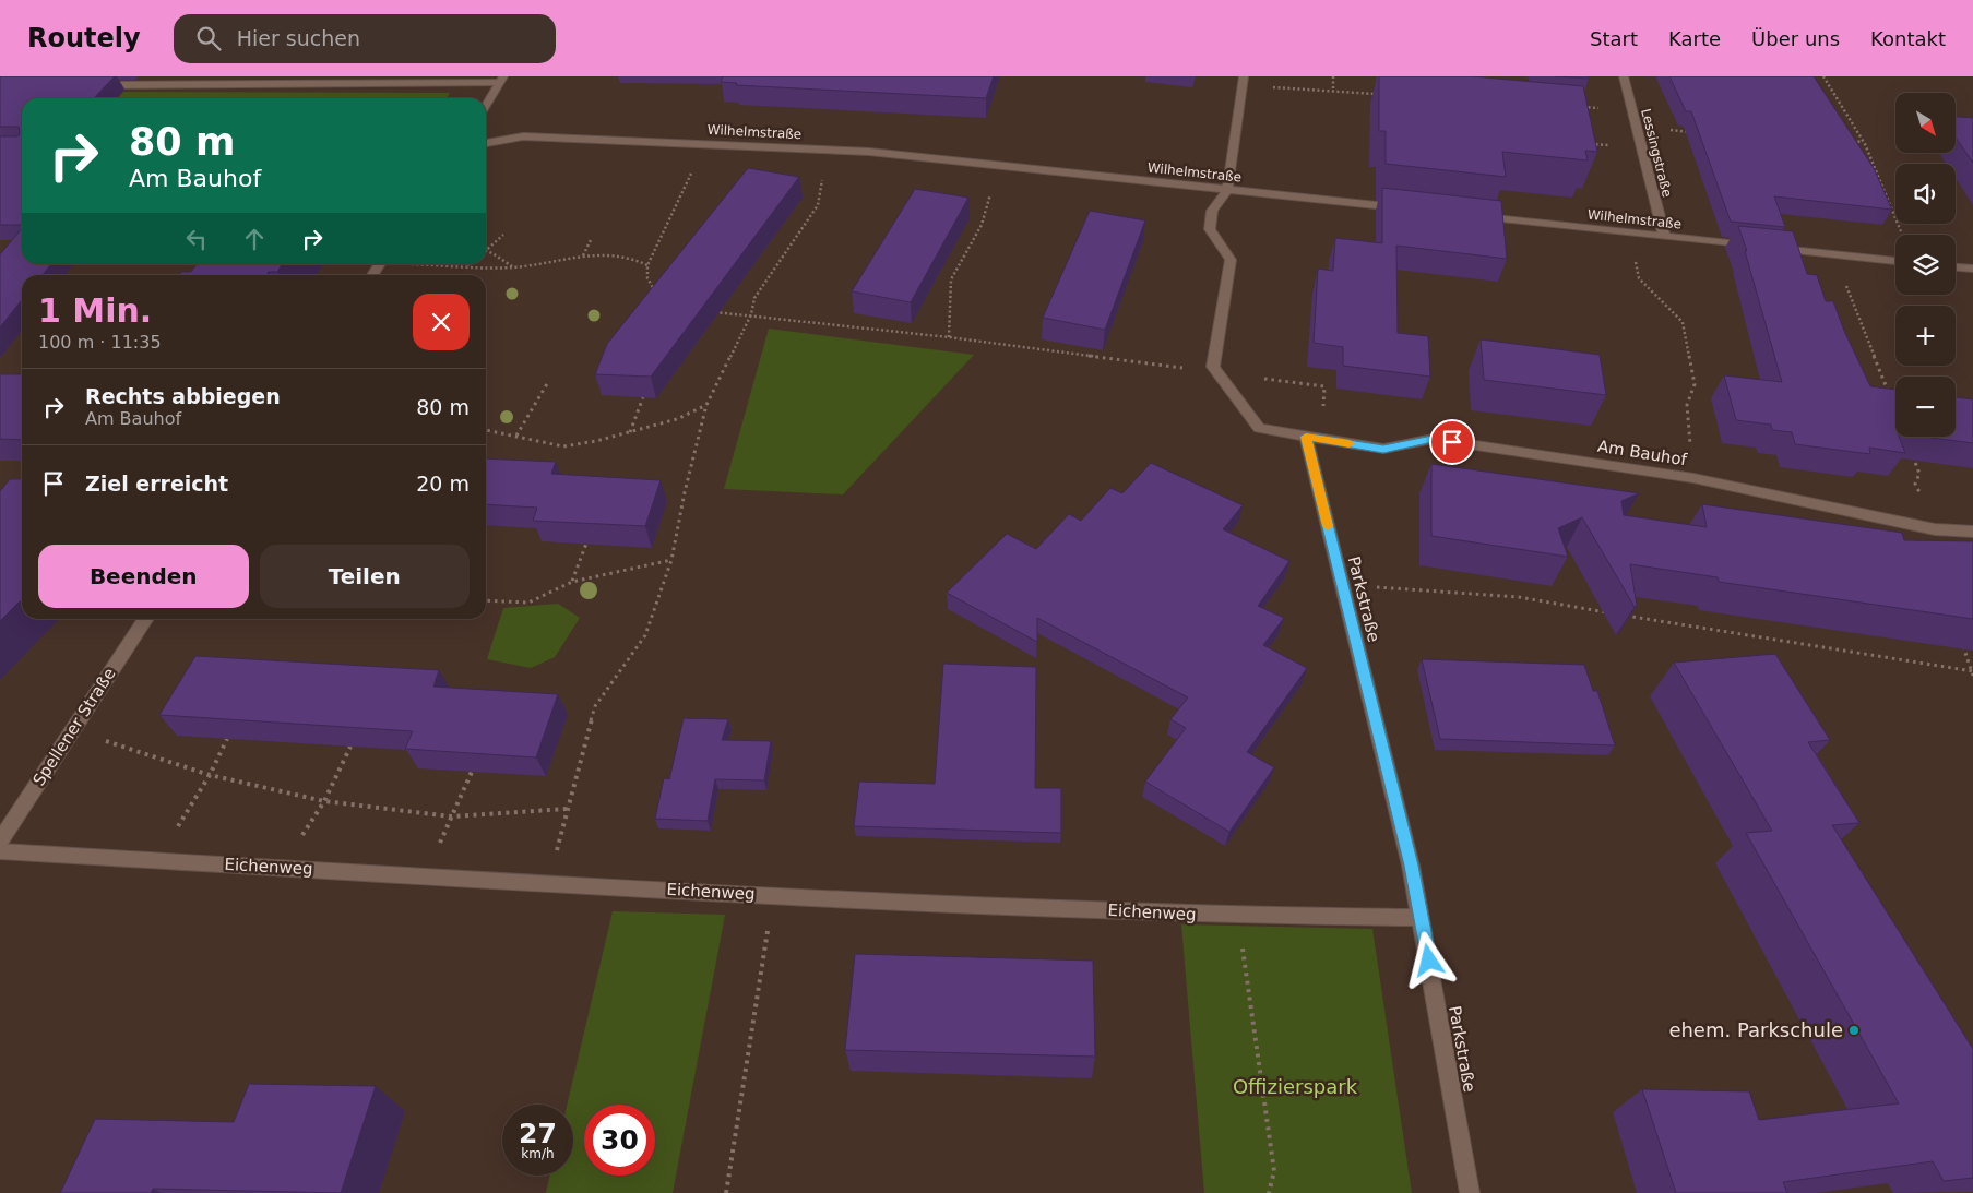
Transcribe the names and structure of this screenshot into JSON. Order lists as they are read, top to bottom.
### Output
{
  "streets": {
    "street": [
      "Wilhelmstraße",
      "Lessingstraße",
      "Am Bauhof",
      "Parkstraße",
      "Spellener Straße",
      "Eichenweg"
    ]
  },
  "crossings": [
    ["Wilhelmstraße", "Lessingstraße"],
    ["Am Bauhof", "Parkstraße"],
    ["Parkstraße", "Eichenweg"]
  ],
  "parks": ["Offizierspark"],
  "places": ["ehem. Parkschule"],
  "north": "bottom right",
  "page": {
    "header": "Routely",
    "search": "Hier suchen",
    "nav": [
      "Start",
      "Karte",
      "Über uns",
      "Kontakt"
    ],
    "map_buttons": ["+", "−"],
    "turn": ["80 m", "Am Bauhof"],
    "heading": ["1 Min.", "100 m · 11:35"],
    "list": [
      {
        "name": "Rechts abbiegen",
        "note": "Am Bauhof",
        "value": "80 m"
      },
      {
        "name": "Ziel erreicht",
        "value": "20 m"
      }
    ],
    "buttons": ["Beenden", "Teilen"],
    "speed": "27 km/h",
    "limit": "30"
  }
}
